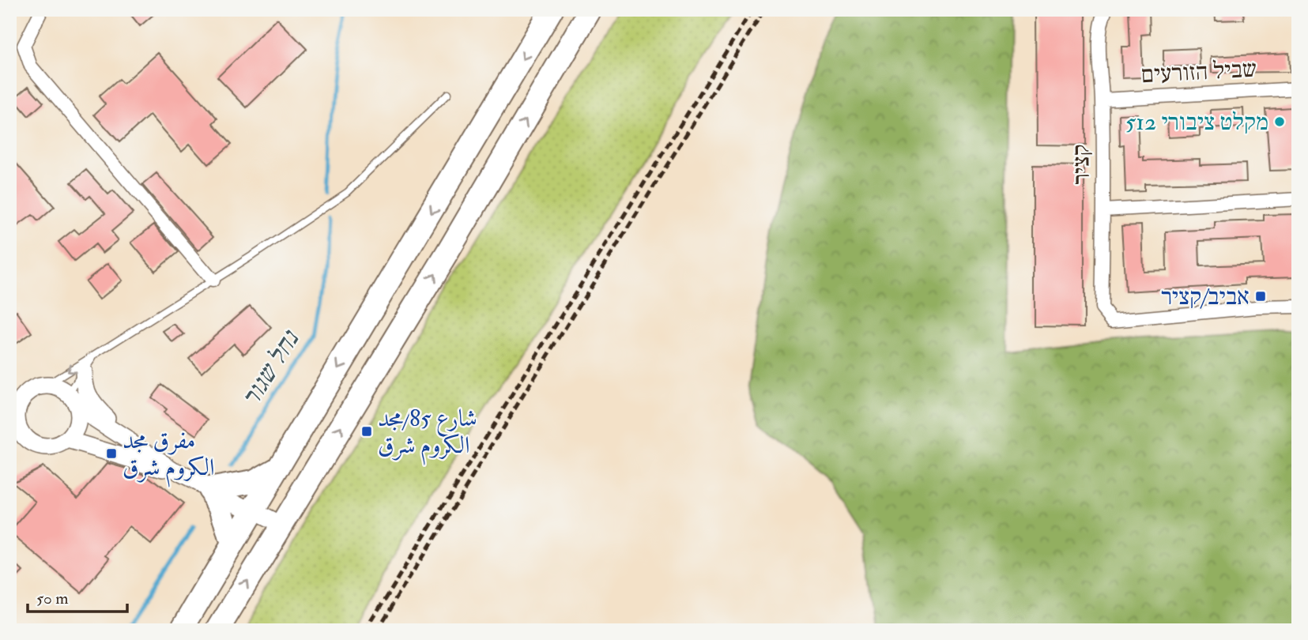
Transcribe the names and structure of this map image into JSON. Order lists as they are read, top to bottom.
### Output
{
  "streets": {
    "street": ["שביל הזורעים", "קציר"]
  },
  "crossings": [
    ["שביל הזורעים", "קציר"]
  ],
  "water": ["נחל שגור"],
  "places": {
    "other": ["מקלט ציבורי 512"],
    "transit": ["אביב/קציר", "شارع 85/مجد الكروم شرق", "مفرق مجد الكروم شرق"]
  },
  "scale_bar": "50 m"
}
